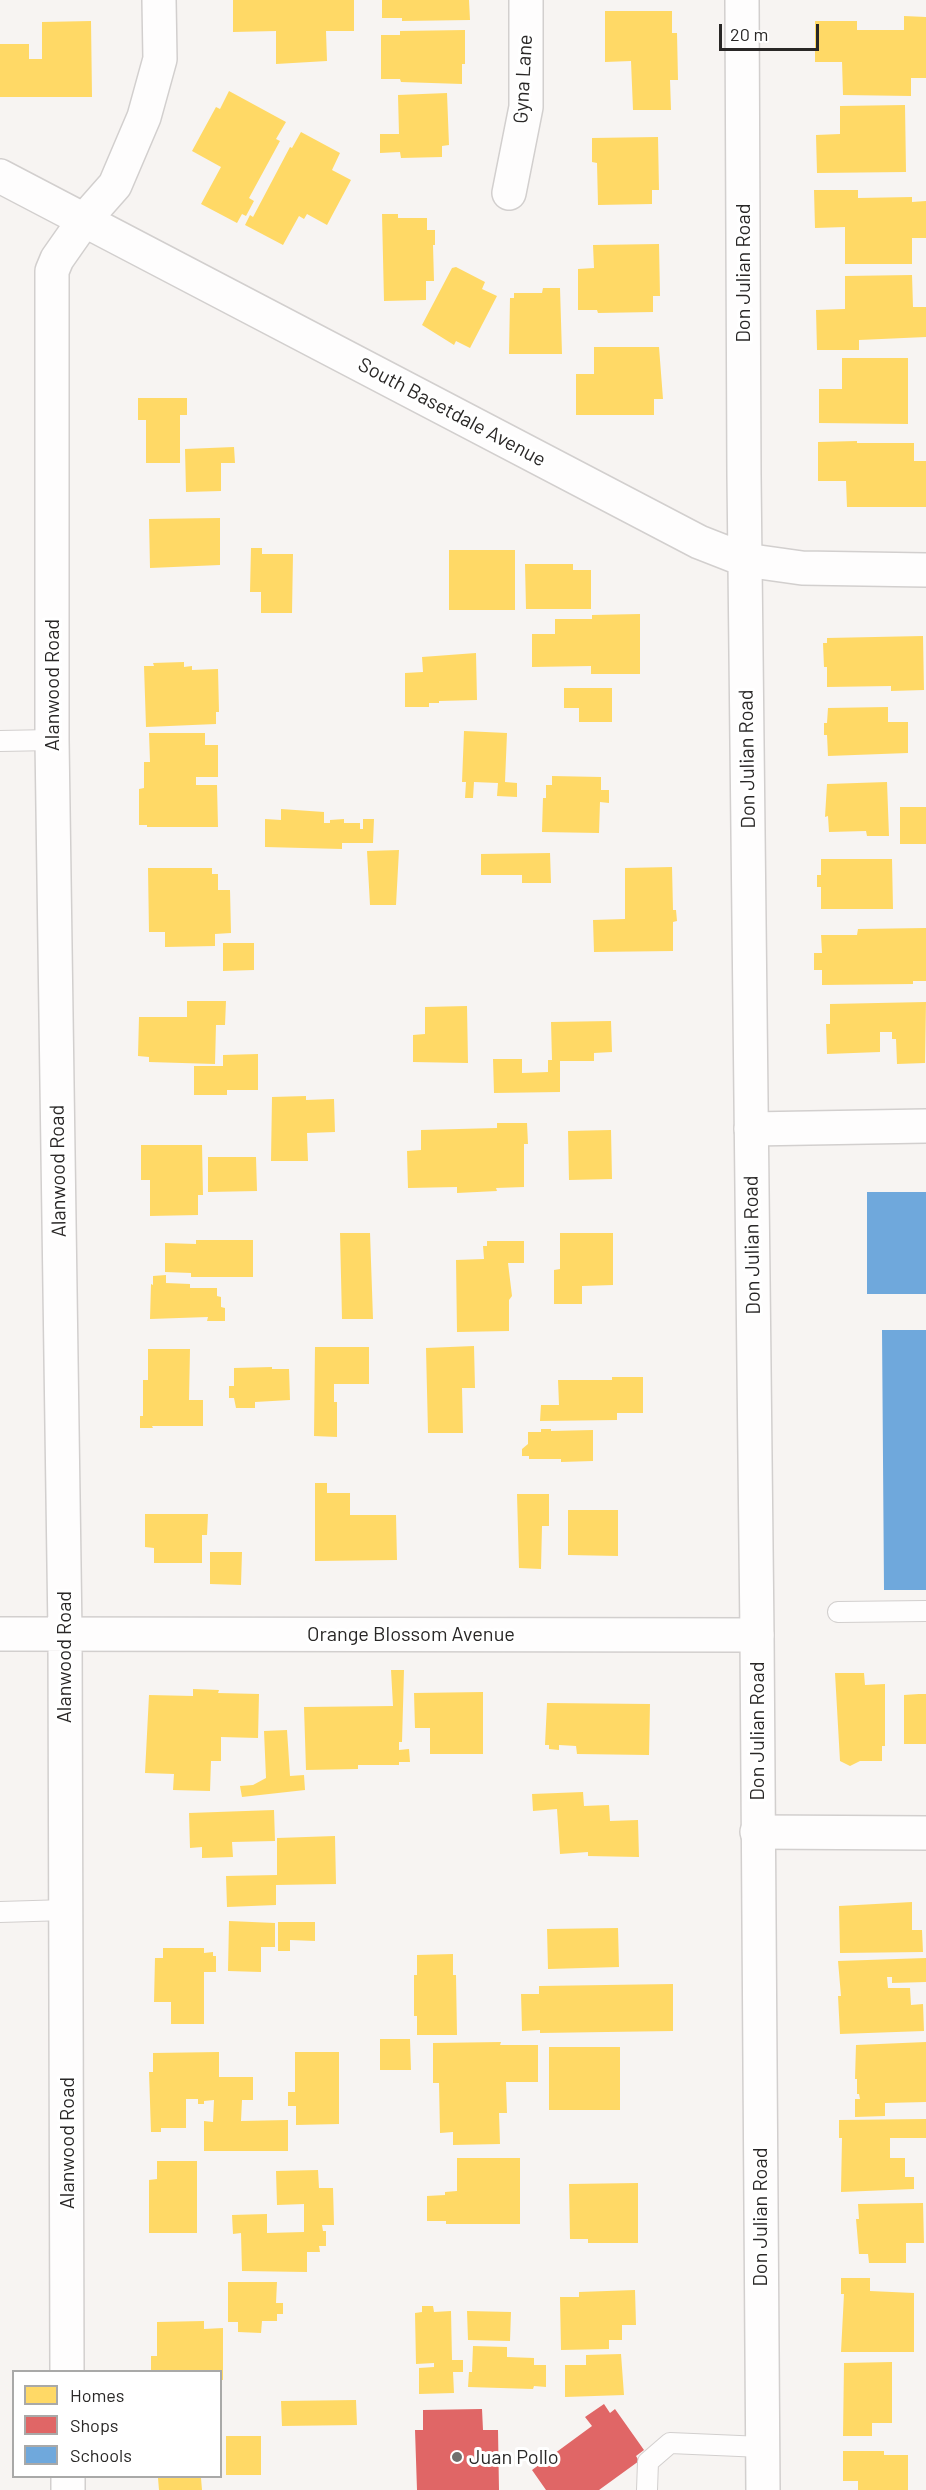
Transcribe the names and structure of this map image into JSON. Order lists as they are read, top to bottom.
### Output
{
  "streets": {
    "street": [
      "Gyna Lane",
      "Don Julian Road",
      "South Basetdale Avenue",
      "Alanwood Road",
      "Orange Blossom Avenue"
    ]
  },
  "crossings": [
    ["Don Julian Road", "South Basetdale Avenue"],
    ["Don Julian Road", "Orange Blossom Avenue"],
    ["South Basetdale Avenue", "Alanwood Road"],
    ["Alanwood Road", "Orange Blossom Avenue"]
  ],
  "places": ["Juan Pollo"],
  "legend": ["Homes", "Shops", "Schools"],
  "scale_bar": "20 m"
}
